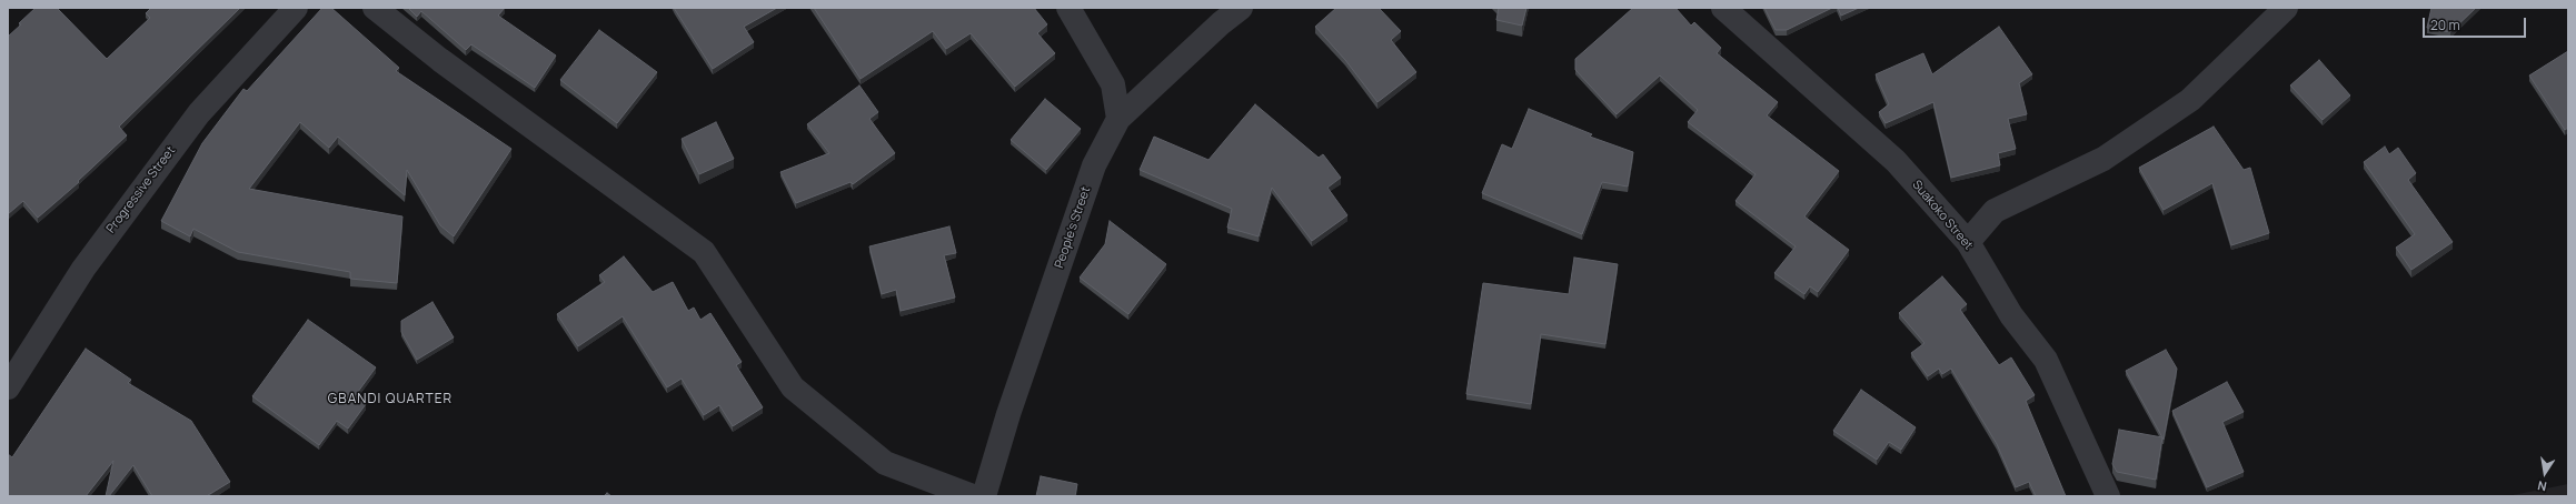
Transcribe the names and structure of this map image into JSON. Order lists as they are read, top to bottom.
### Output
{
  "streets": {
    "street": ["Progressive Street", "Suakoko Street", "People's Street"]
  },
  "districts": ["GBANDI QUARTER"],
  "scale_bar": "20 m",
  "north": "bottom"
}
